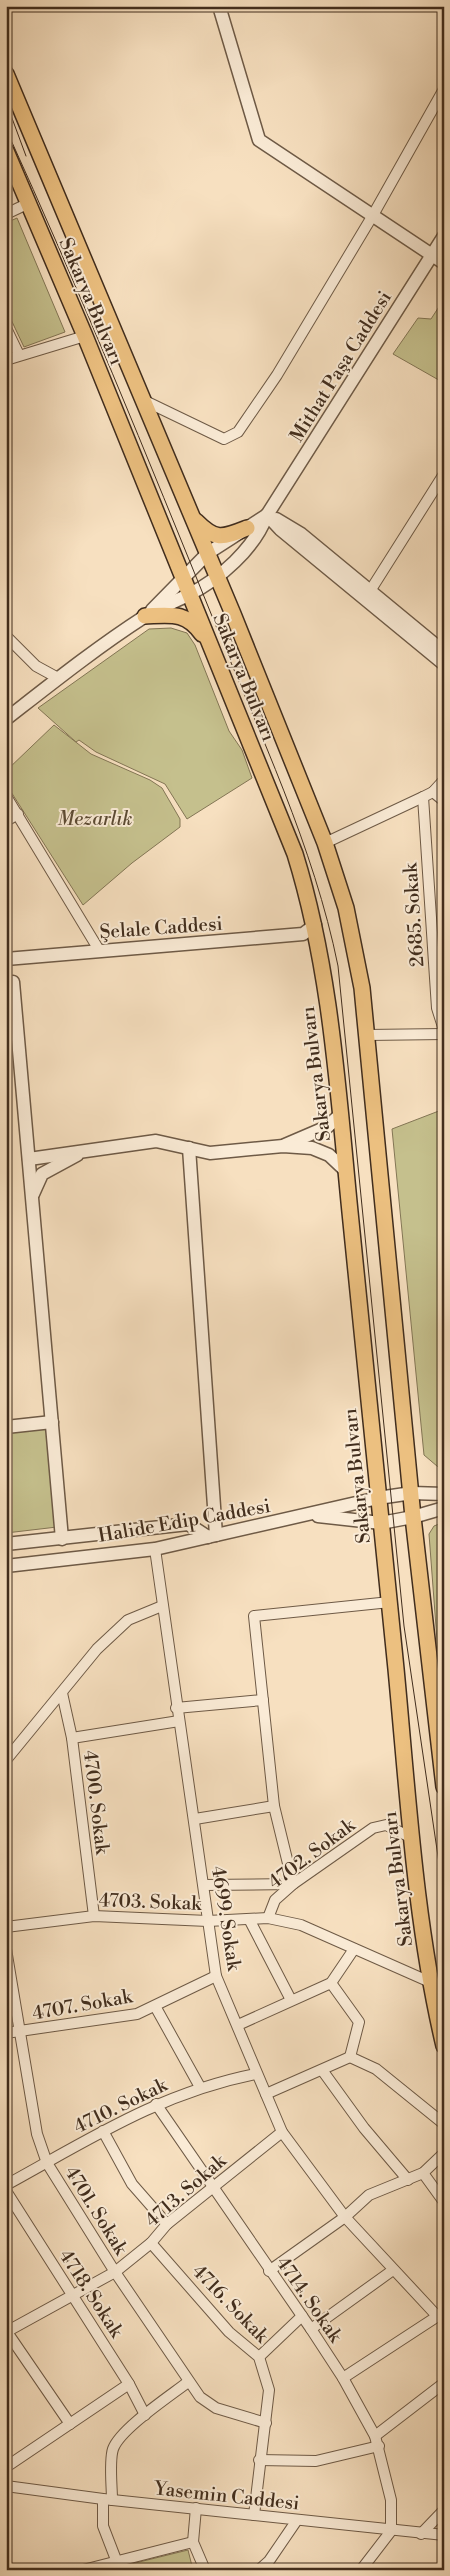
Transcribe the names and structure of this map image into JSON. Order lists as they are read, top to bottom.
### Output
{
  "streets": {
    "main road": ["Sakarya Bulvarı"],
    "street": [
      "Mithat Paşa Caddesi",
      "2685. Sokak",
      "Şelale Caddesi",
      "Halide Edip Caddesi",
      "4700. Sokak",
      "4702. Sokak",
      "4703. Sokak",
      "4699. Sokak",
      "4707. Sokak",
      "4710. Sokak",
      "4713. Sokak",
      "4701. Sokak",
      "4718. Sokak",
      "4714. Sokak",
      "4716. Sokak",
      "Yasemin Caddesi"
    ]
  },
  "crossings": [
    ["Sakarya Bulvarı", "Mithat Paşa Caddesi"],
    ["Sakarya Bulvarı", "Şelale Caddesi"],
    ["Sakarya Bulvarı", "Halide Edip Caddesi"],
    ["Sakarya Bulvarı", "4702. Sokak"],
    ["Sakarya Bulvarı", "4703. Sokak"],
    ["Halide Edip Caddesi", "4699. Sokak"],
    ["4700. Sokak", "4703. Sokak"],
    ["4702. Sokak", "4703. Sokak"],
    ["4703. Sokak", "4699. Sokak"],
    ["4699. Sokak", "4707. Sokak"],
    ["4699. Sokak", "4710. Sokak"],
    ["4699. Sokak", "4713. Sokak"],
    ["4707. Sokak", "4701. Sokak"],
    ["4710. Sokak", "4701. Sokak"],
    ["4710. Sokak", "4714. Sokak"],
    ["4713. Sokak", "4701. Sokak"],
    ["4713. Sokak", "4718. Sokak"],
    ["4713. Sokak", "4714. Sokak"],
    ["4713. Sokak", "4716. Sokak"],
    ["4701. Sokak", "4716. Sokak"],
    ["4714. Sokak", "Yasemin Caddesi"],
    ["4716. Sokak", "Yasemin Caddesi"]
  ],
  "parks": ["Mezarlık"]
}
